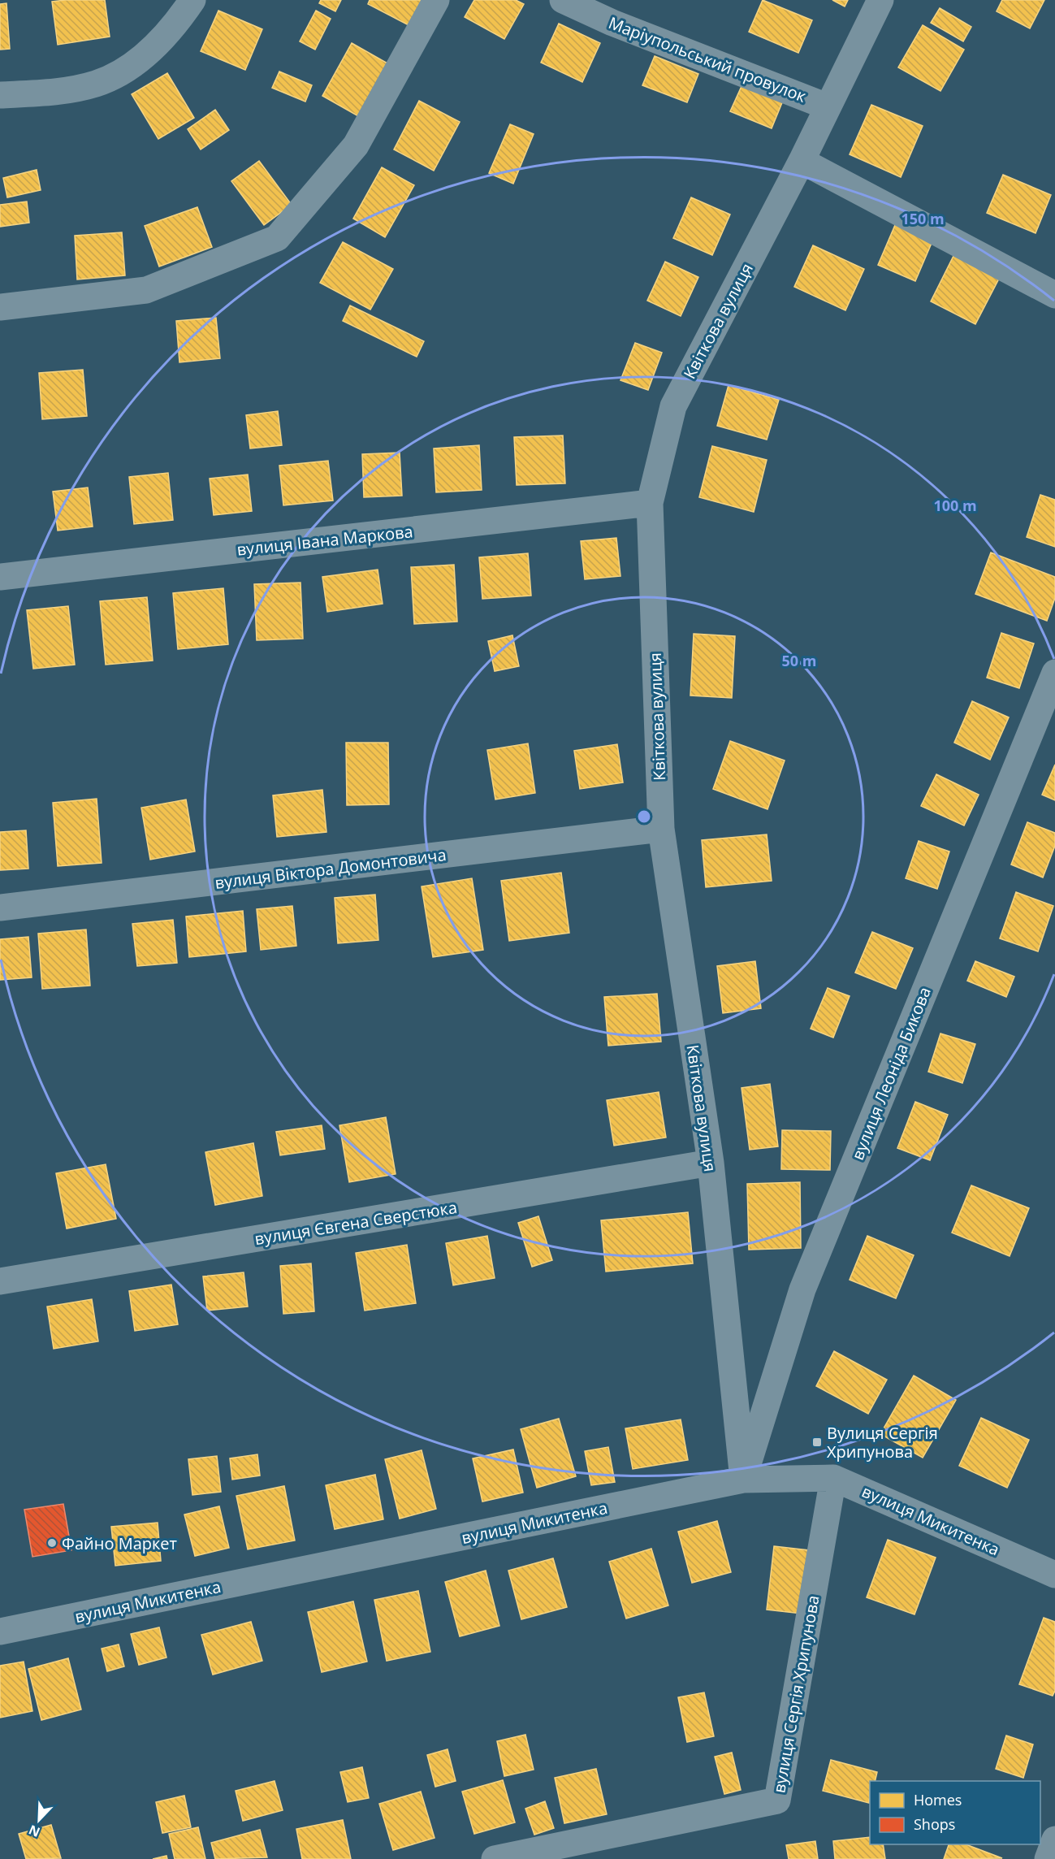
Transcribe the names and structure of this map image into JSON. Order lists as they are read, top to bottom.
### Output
{
  "streets": {
    "street": [
      "Маріупольський провулок",
      "Квіткова вулиця",
      "вулиця Івана Маркова",
      "вулиця Віктора Домонтовича",
      "вулиця Леоніда Бикова",
      "вулиця Євгена Сверстюка",
      "вулиця Микитенка",
      "вулиця Сергія Хрипунова"
    ]
  },
  "crossings": [
    ["Маріупольський провулок", "Квіткова вулиця"],
    ["Квіткова вулиця", "вулиця Івана Маркова"],
    ["Квіткова вулиця", "вулиця Віктора Домонтовича"],
    ["Квіткова вулиця", "вулиця Леоніда Бикова"],
    ["Квіткова вулиця", "вулиця Євгена Сверстюка"],
    ["Квіткова вулиця", "вулиця Микитенка"],
    ["вулиця Леоніда Бикова", "вулиця Микитенка"],
    ["вулиця Микитенка", "вулиця Сергія Хрипунова"]
  ],
  "places": {
    "transit": ["Вулиця Сергія Хрипунова"],
    "other": ["Файно Маркет"]
  },
  "legend": ["Homes", "Shops"],
  "north": "bottom left",
  "rings": ["150 m", "100 m", "50 m"]
}
